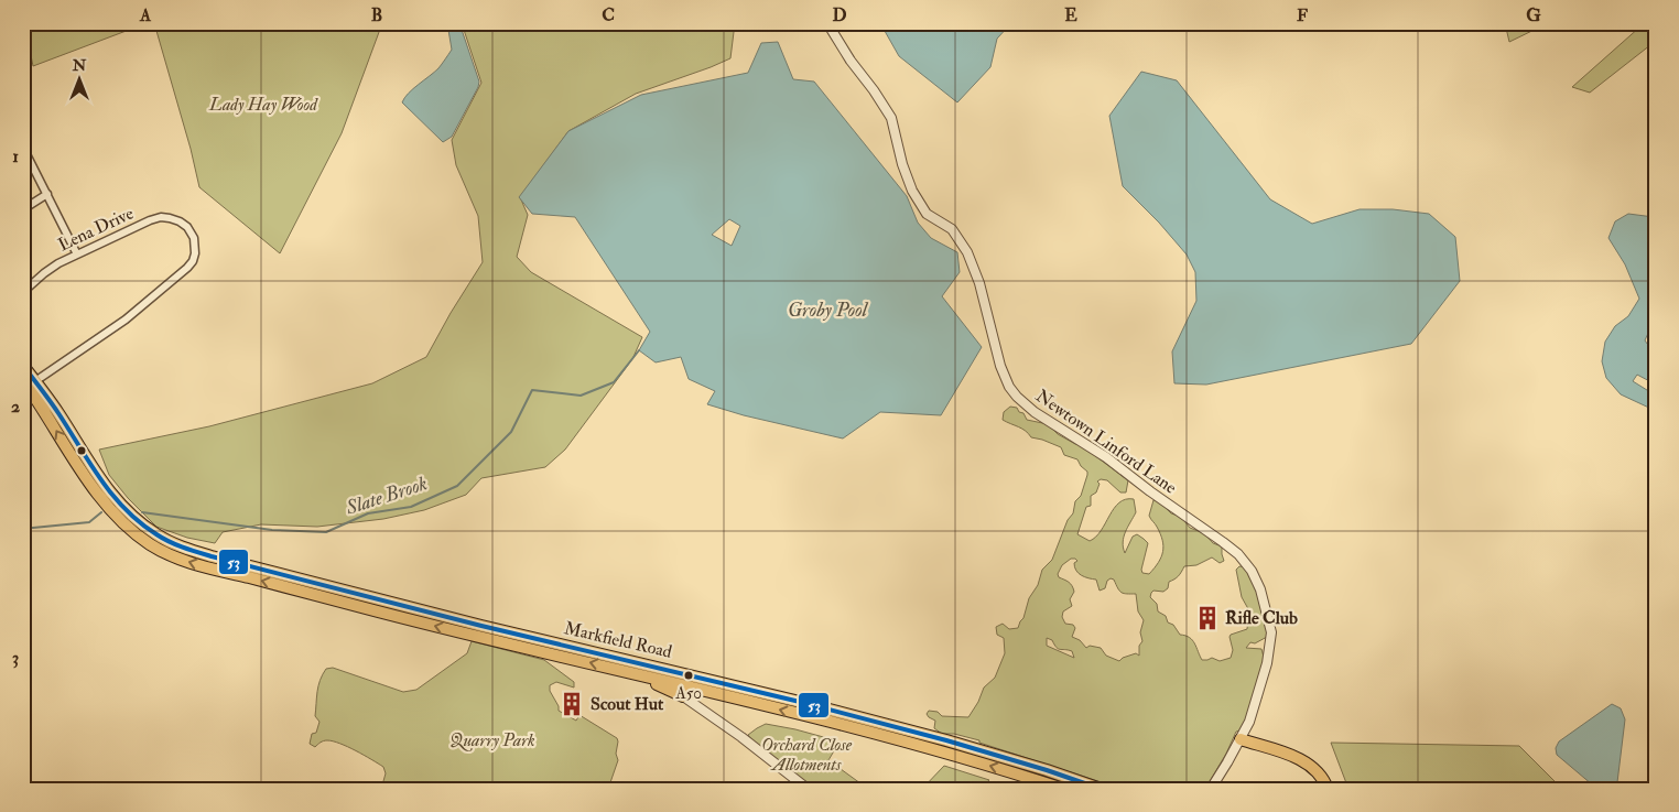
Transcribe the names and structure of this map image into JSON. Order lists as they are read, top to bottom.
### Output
{
  "streets": {
    "highway": ["Markfield Road"],
    "street": ["Lena Drive", "Newtown Linford Lane"]
  },
  "crossings": [
    ["Lena Drive", "Markfield Road"]
  ],
  "water": ["Groby Pool", "Slate Brook"],
  "parks": ["Lady Hay Wood", "Quarry Park", "Orchard Close Allotments"],
  "places": {
    "building": ["Rifle Club", "Scout Hut"],
    "other": ["A50"]
  },
  "lines": ["transit line 53"],
  "north": "top",
  "grid": {
    "columns": [
      "A",
      "B",
      "C",
      "D",
      "E",
      "F",
      "G"
    ],
    "rows": ["1", "2", "3"]
  }
}
